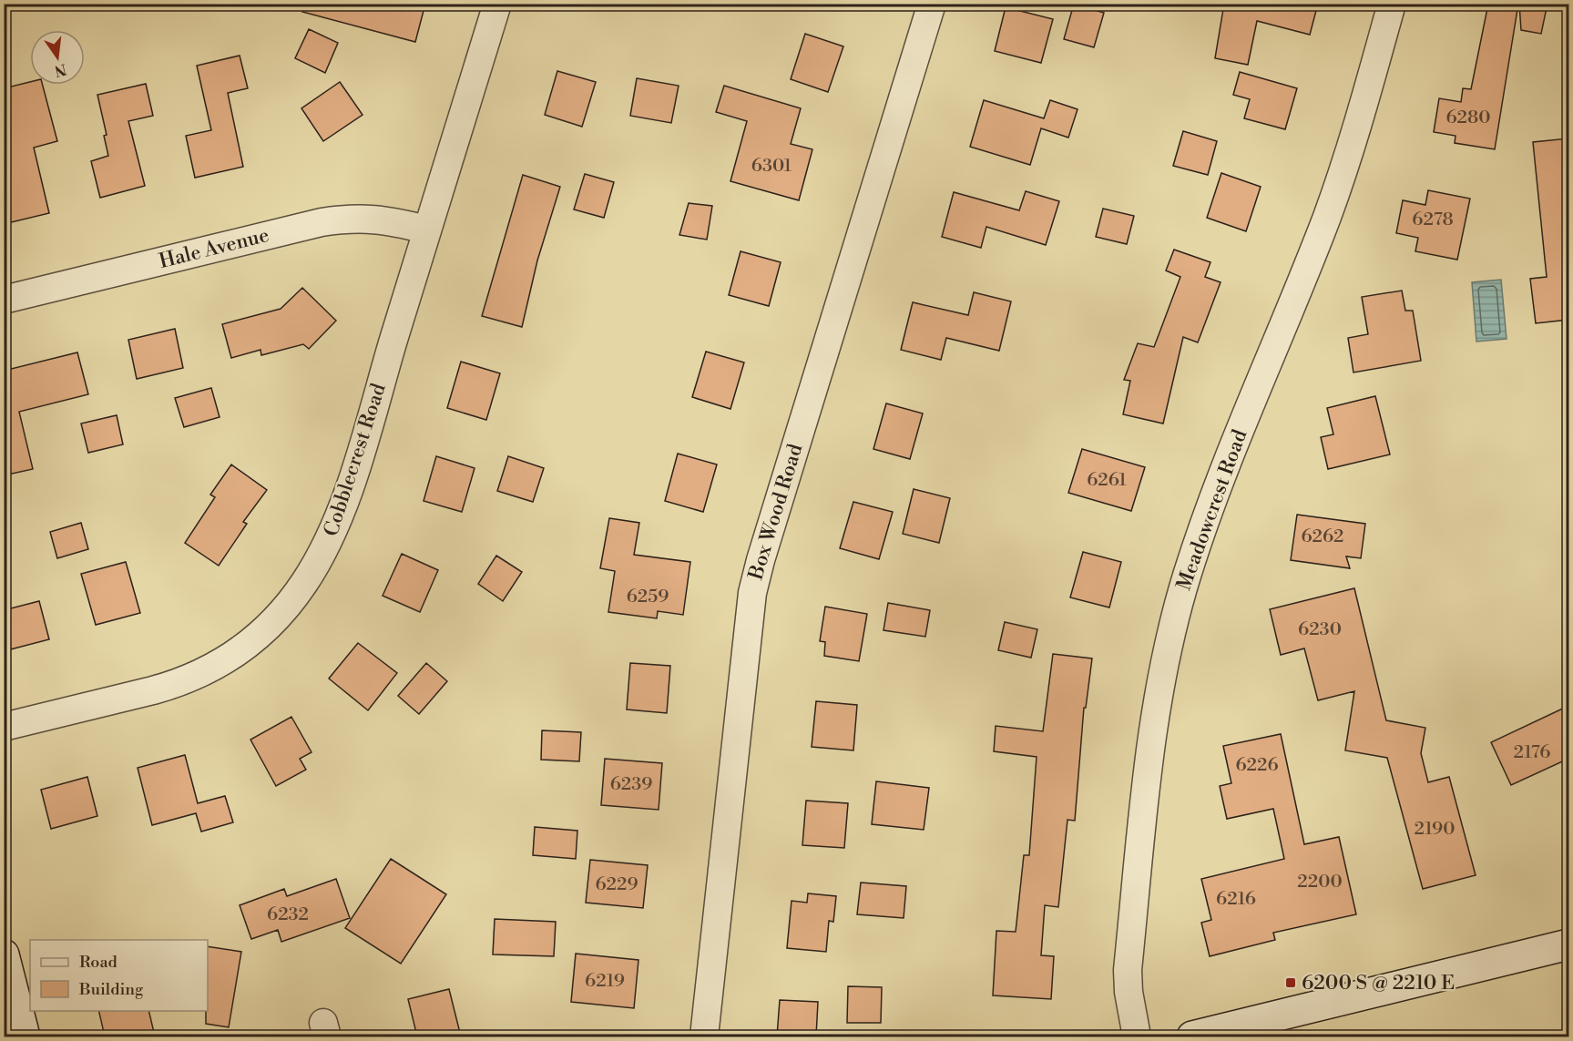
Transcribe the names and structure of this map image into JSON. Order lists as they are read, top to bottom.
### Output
{
  "streets": {
    "street": [
      "Hale Avenue",
      "Cobblecrest Road",
      "Meadowcrest Road",
      "Box Wood Road"
    ]
  },
  "crossings": [
    ["Hale Avenue", "Cobblecrest Road"]
  ],
  "places": {
    "transit": ["6200 S @ 2210 E"]
  },
  "house_numbers": [
    "6280",
    "6301",
    "6278",
    "6261",
    "6262",
    "6259",
    "6230",
    "2176",
    "6226",
    "6239",
    "2190",
    "2200",
    "6229",
    "6216",
    "6232",
    "6219"
  ],
  "legend": ["Road", "Building"],
  "north": "bottom"
}
